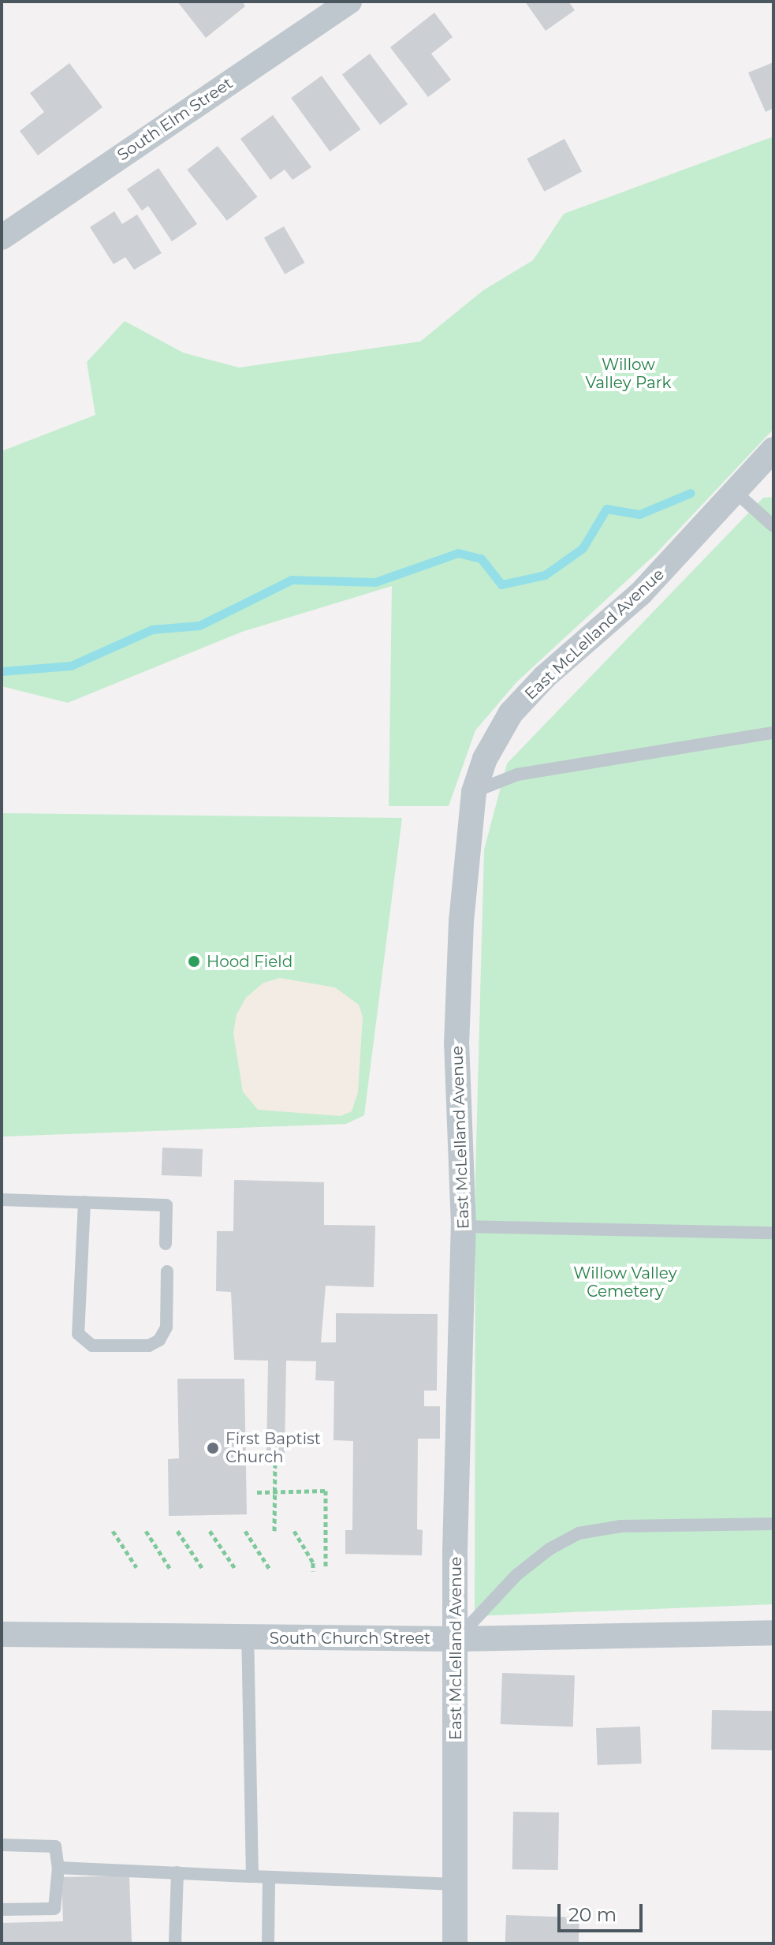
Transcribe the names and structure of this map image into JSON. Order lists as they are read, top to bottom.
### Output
{
  "streets": {
    "street": ["South Elm Street", "East McLelland Avenue", "South Church Street"]
  },
  "crossings": [
    ["East McLelland Avenue", "South Church Street"]
  ],
  "parks": ["Willow Valley Park", "Willow Valley Cemetery"],
  "places": ["Hood Field", "First Baptist Church"],
  "scale_bar": "20 m"
}
